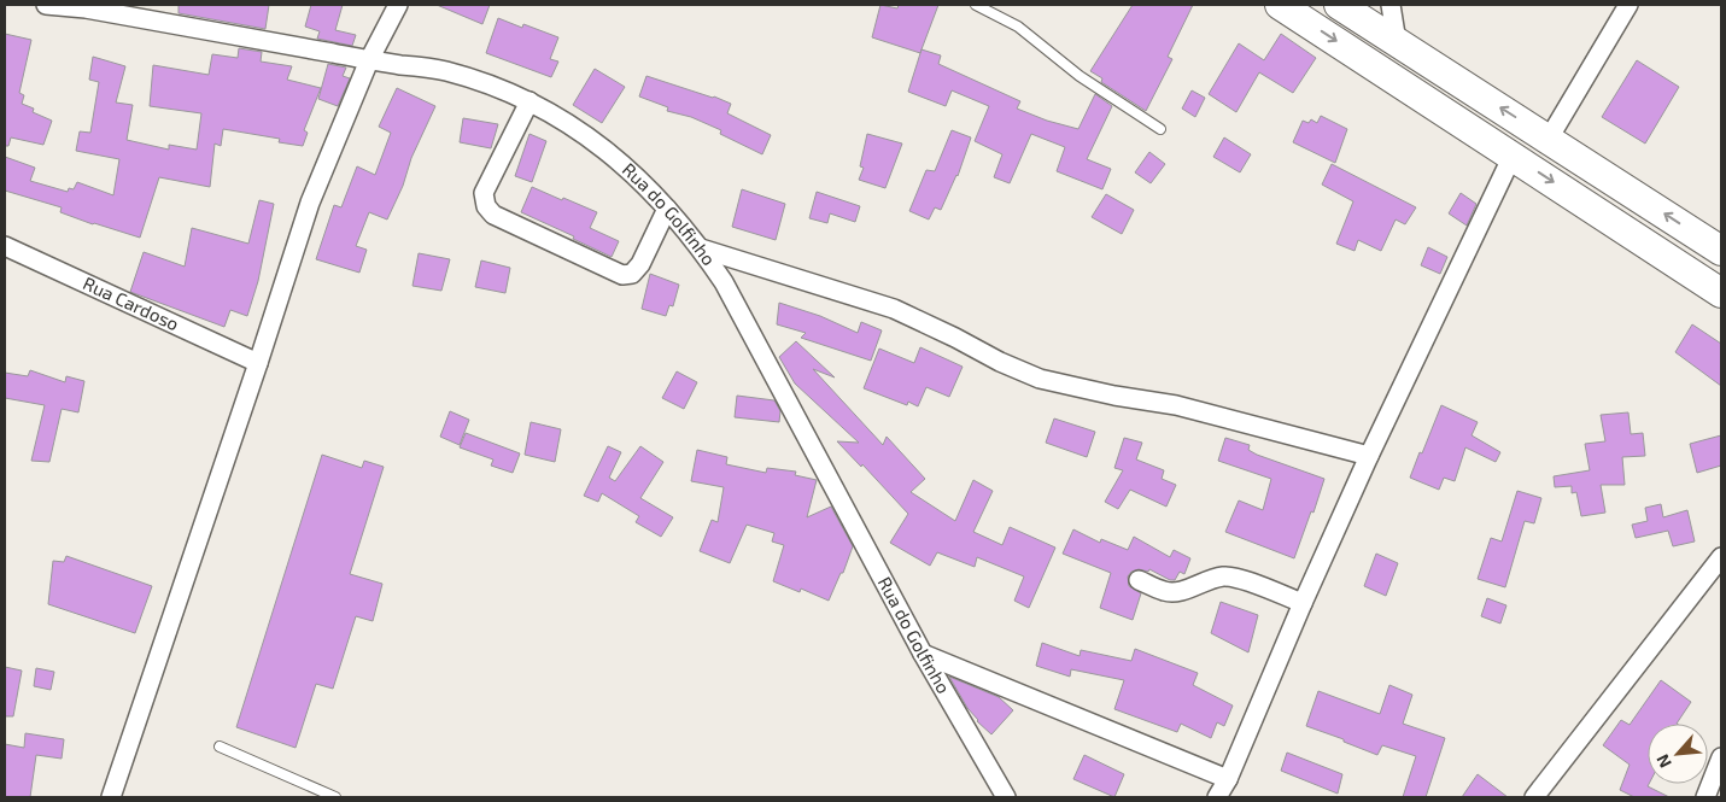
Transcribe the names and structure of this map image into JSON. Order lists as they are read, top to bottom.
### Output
{
  "streets": {
    "street": ["Rua do Golfinho", "Rua Cardoso"]
  },
  "north": "bottom left"
}
